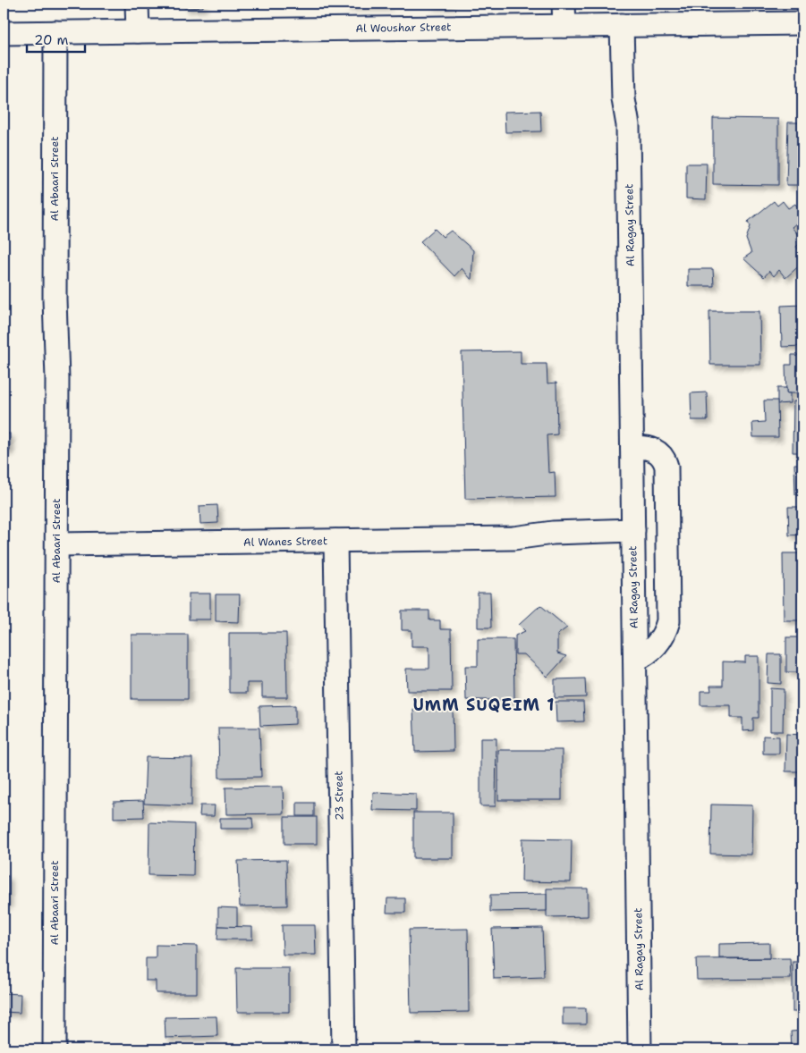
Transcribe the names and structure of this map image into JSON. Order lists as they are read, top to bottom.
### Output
{
  "streets": {
    "street": [
      "Al Woushar Street",
      "Al Abaari Street",
      "Al Ragay Street",
      "Al Wanes Street",
      "23 Street"
    ]
  },
  "crossings": [
    ["Al Woushar Street", "Al Abaari Street"],
    ["Al Woushar Street", "Al Ragay Street"],
    ["Al Abaari Street", "Al Wanes Street"],
    ["Al Ragay Street", "Al Wanes Street"],
    ["Al Wanes Street", "23 Street"]
  ],
  "districts": ["UMM SUQEIM 1"],
  "scale_bar": "20 m"
}
